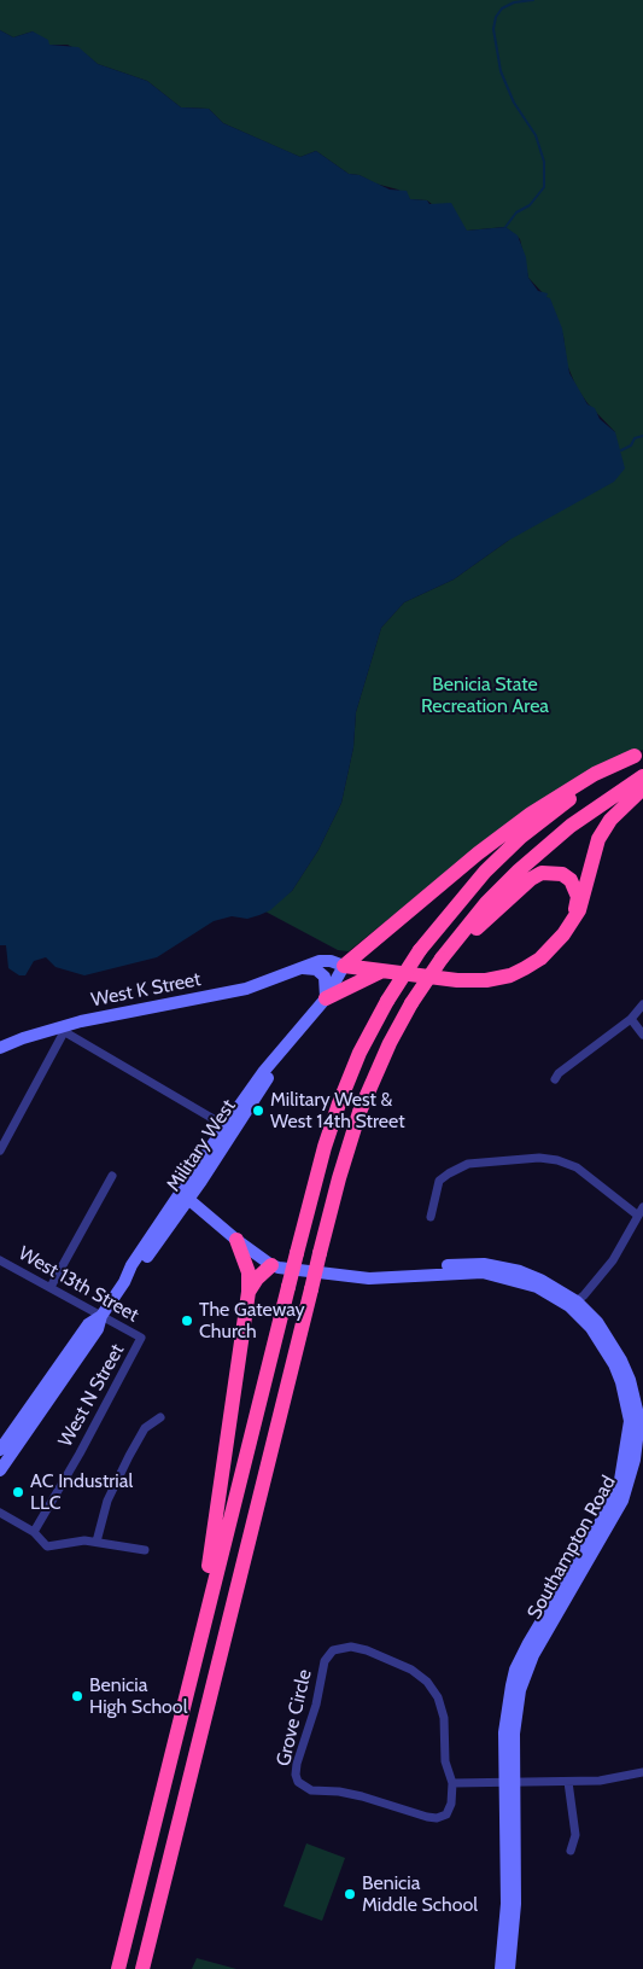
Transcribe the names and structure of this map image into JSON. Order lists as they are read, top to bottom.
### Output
{
  "streets": {
    "street": [
      "West K Street",
      "Military West",
      "West 13th Street",
      "West N Street",
      "Southampton Road",
      "Grove Circle"
    ]
  },
  "crossings": [
    ["West K Street", "Military West"],
    ["Military West", "West 13th Street"],
    ["Military West", "Southampton Road"],
    ["West 13th Street", "West N Street"]
  ],
  "parks": ["Benicia State Recreation Area"],
  "places": [
    "Military West & West 14th Street",
    "The Gateway Church",
    "AC Industrial LLC",
    "Benicia High School",
    "Benicia Middle School"
  ]
}
